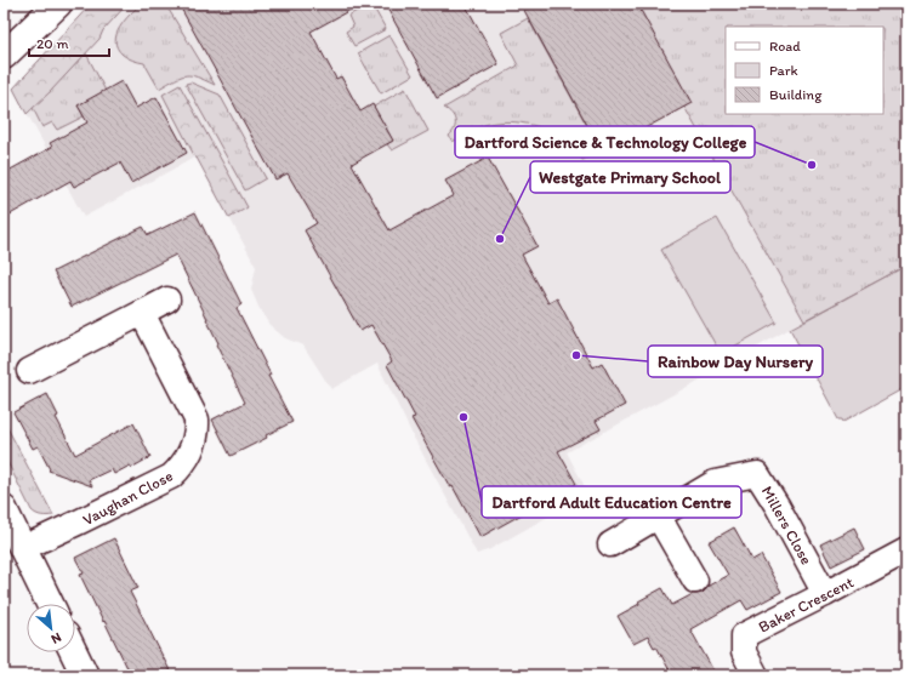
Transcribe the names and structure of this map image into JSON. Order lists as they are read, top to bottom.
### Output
{
  "streets": {
    "street": ["Vaughan Close", "Millers Close", "Baker Crescent"]
  },
  "crossings": [
    ["Millers Close", "Baker Crescent"]
  ],
  "places": [
    "Dartford Science & Technology College",
    "Westgate Primary School",
    "Rainbow Day Nursery",
    "Dartford Adult Education Centre"
  ],
  "legend": ["Road", "Park", "Building"],
  "scale_bar": "20 m",
  "north": "bottom right"
}
